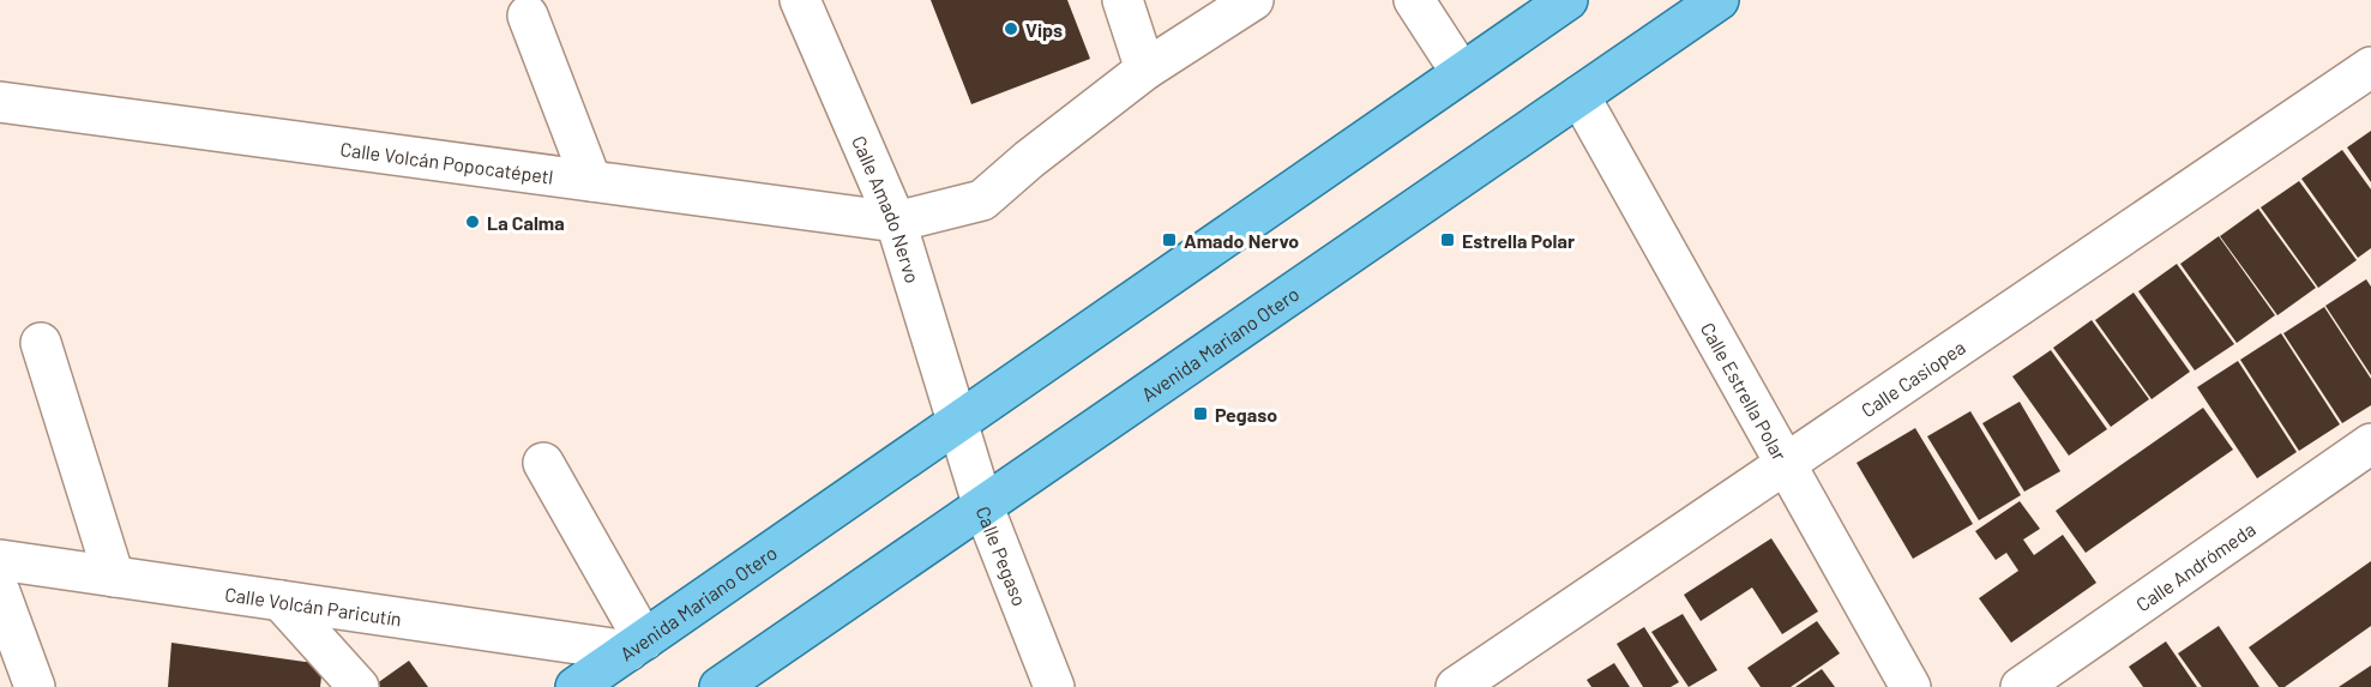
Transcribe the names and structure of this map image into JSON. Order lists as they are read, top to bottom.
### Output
{
  "streets": {
    "main road": ["Avenida Mariano Otero"],
    "street": [
      "Calle Volcán Popocatépetl",
      "Calle Amado Nervo",
      "Calle Casiopea",
      "Calle Estrella Polar",
      "Calle Pegaso",
      "Calle Andrómeda",
      "Calle Volcán Paricutín"
    ]
  },
  "crossings": [
    ["Calle Volcán Popocatépetl", "Calle Amado Nervo"],
    ["Calle Amado Nervo", "Avenida Mariano Otero"],
    ["Calle Amado Nervo", "Calle Pegaso"],
    ["Avenida Mariano Otero", "Calle Estrella Polar"],
    ["Avenida Mariano Otero", "Calle Pegaso"],
    ["Avenida Mariano Otero", "Calle Volcán Paricutín"],
    ["Calle Casiopea", "Calle Estrella Polar"]
  ],
  "places": {
    "other": ["Vips", "La Calma"],
    "transit": ["Amado Nervo", "Estrella Polar", "Pegaso"]
  }
}
